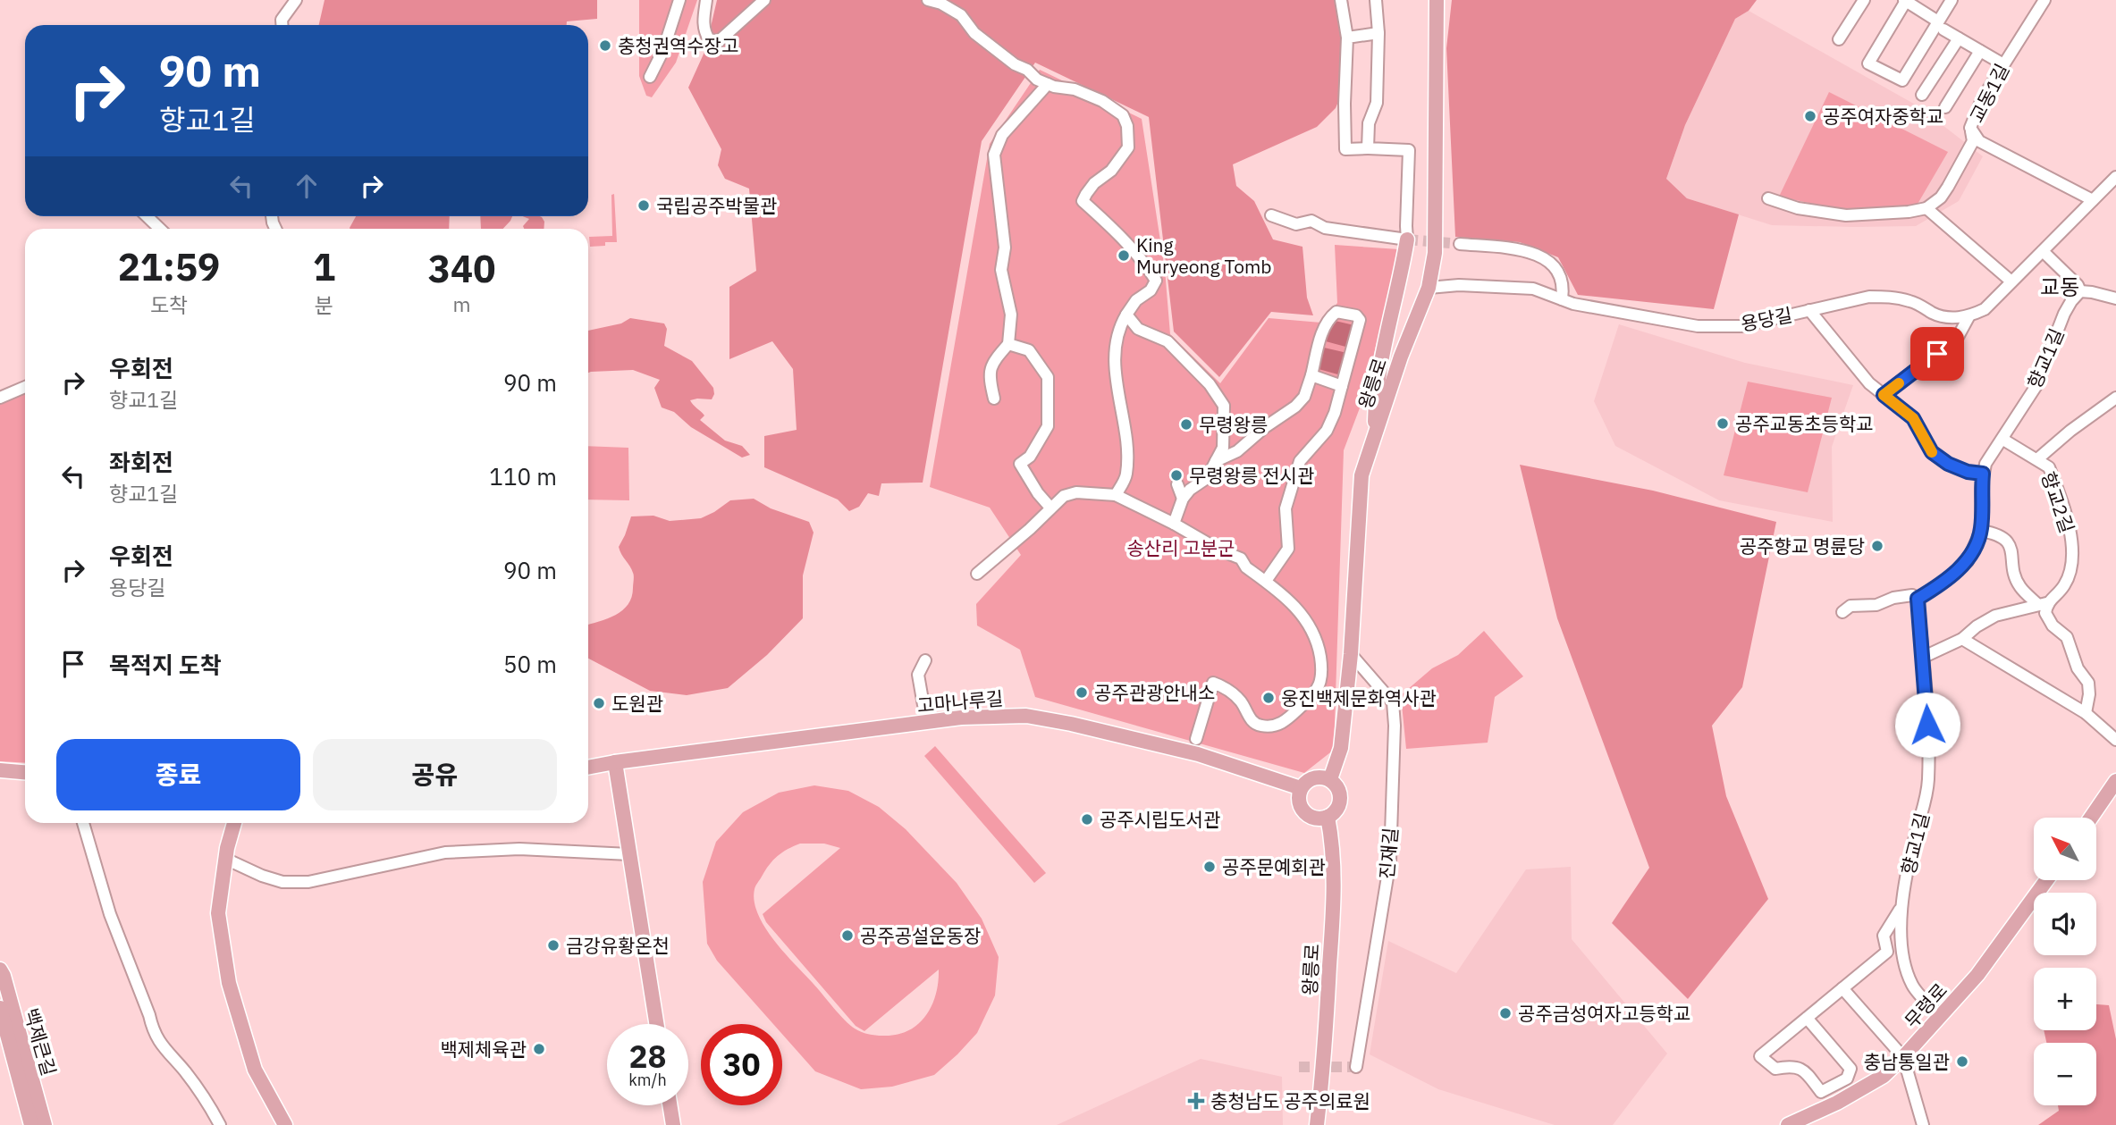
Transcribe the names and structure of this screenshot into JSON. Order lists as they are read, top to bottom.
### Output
{
  "streets": {
    "main road": [
      "왕릉로",
      "고마나루길",
      "무령로",
      "백제큰길"
    ],
    "street": [
      "교동1길",
      "용당길",
      "향교1길",
      "향교2길",
      "진재길"
    ]
  },
  "crossings": [
    ["용당길", "왕릉로"],
    ["향교1길", "향교2길"],
    ["향교1길", "무령로"],
    ["왕릉로", "고마나루길"],
    ["왕릉로", "진재길"]
  ],
  "districts": ["교동"],
  "parks": ["송산리 고분군"],
  "places": {
    "other": [
      "충청권역수장고",
      "공주여자중학교",
      "국립공주박물관",
      "King Muryeong Tomb",
      "공주교동초등학교",
      "무령왕릉",
      "무령왕릉 전시관",
      "공주향교 명륜당",
      "공주관광안내소",
      "웅진백제문화역사관",
      "도원관",
      "공주시립도서관",
      "공주문예회관",
      "공주공설운동장",
      "금강유황온천",
      "공주금성여자고등학교",
      "백제체육관",
      "충남통일관"
    ],
    "health": ["충청남도 공주의료원"]
  },
  "north": "top left",
  "page": {
    "turn": ["90 m", "향교1길"],
    "eta": [
      "21:59",
      "도착",
      "1",
      "분",
      "340",
      "m"
    ],
    "list": [
      {
        "name": "우회전",
        "note": "향교1길",
        "value": "90 m"
      },
      {
        "name": "좌회전",
        "note": "향교1길",
        "value": "110 m"
      },
      {
        "name": "우회전",
        "note": "용당길",
        "value": "90 m"
      },
      {
        "name": "목적지 도착",
        "value": "50 m"
      }
    ],
    "buttons": ["종료", "공유"],
    "map_buttons": ["+", "−"],
    "speed": "28 km/h",
    "limit": "30"
  }
}
